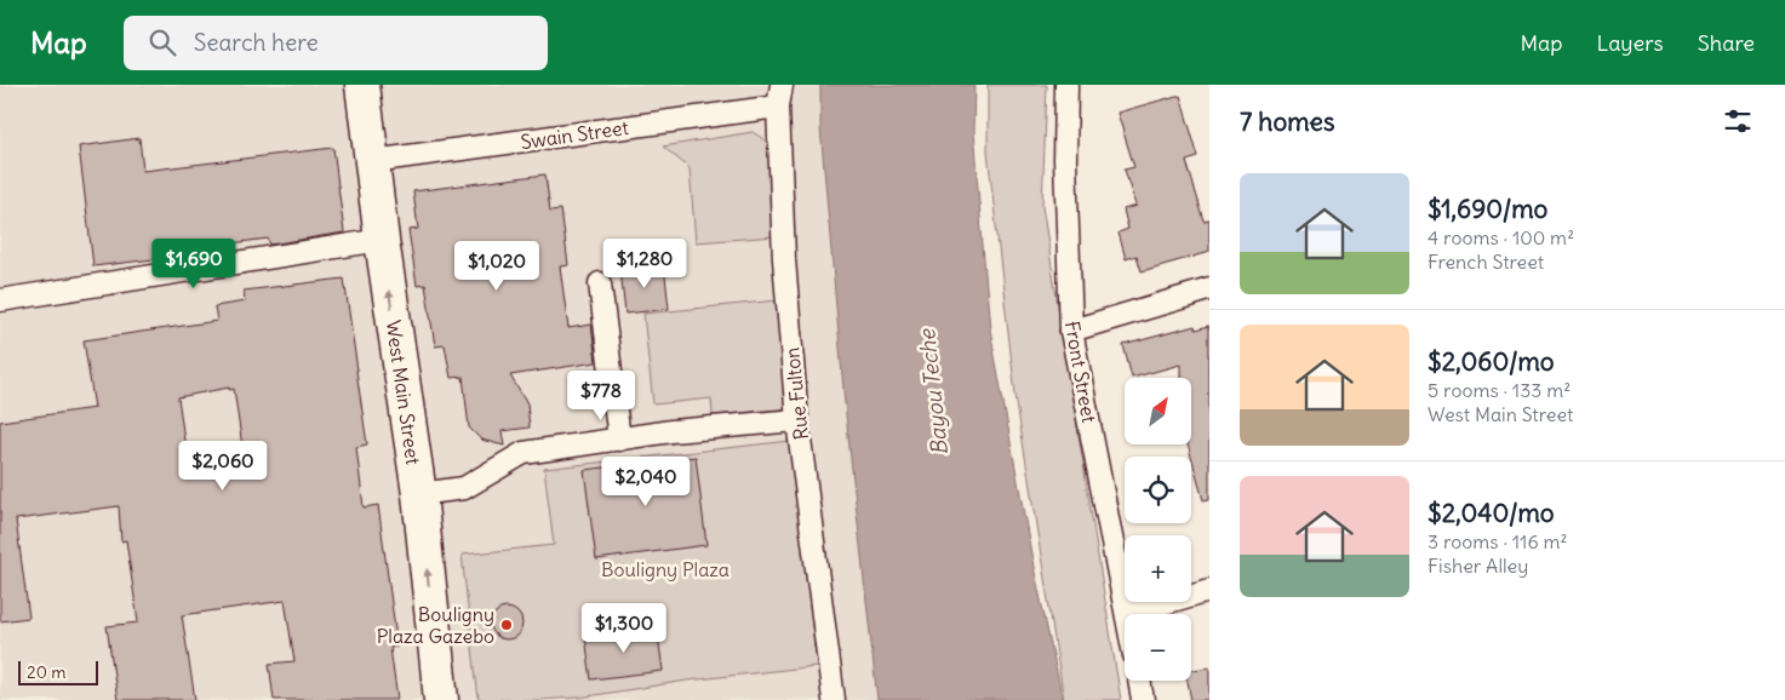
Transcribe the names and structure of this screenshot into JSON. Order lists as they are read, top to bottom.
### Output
{
  "streets": {
    "main road": ["West Main Street"],
    "street": ["Swain Street", "Front Street", "Rue Fulton"]
  },
  "crossings": [
    ["Swain Street", "West Main Street"],
    ["Swain Street", "Rue Fulton"]
  ],
  "one_way": ["West Main Street"],
  "water": ["Bayou Teche"],
  "parks": ["Bouligny Plaza"],
  "places": ["Bouligny Plaza Gazebo"],
  "scale_bar": "20 m",
  "north": "top right",
  "page": {
    "header": "Map",
    "search": "Search here",
    "nav": ["Map", "Layers", "Share"],
    "heading": "7 homes",
    "list": [
      {
        "name": "$1,690/mo",
        "note": "4 rooms · 100 m² · French Street"
      },
      {
        "name": "$2,060/mo",
        "note": "5 rooms · 133 m² · West Main Street"
      },
      {
        "name": "$2,040/mo",
        "note": "3 rooms · 116 m² · Fisher Alley"
      }
    ],
    "price": [
      "$1,690",
      "$1,280",
      "$1,020",
      "$778",
      "$2,060",
      "$2,040",
      "$1,300"
    ],
    "map_buttons": ["+", "−"],
    "scale": "20 m"
  }
}
